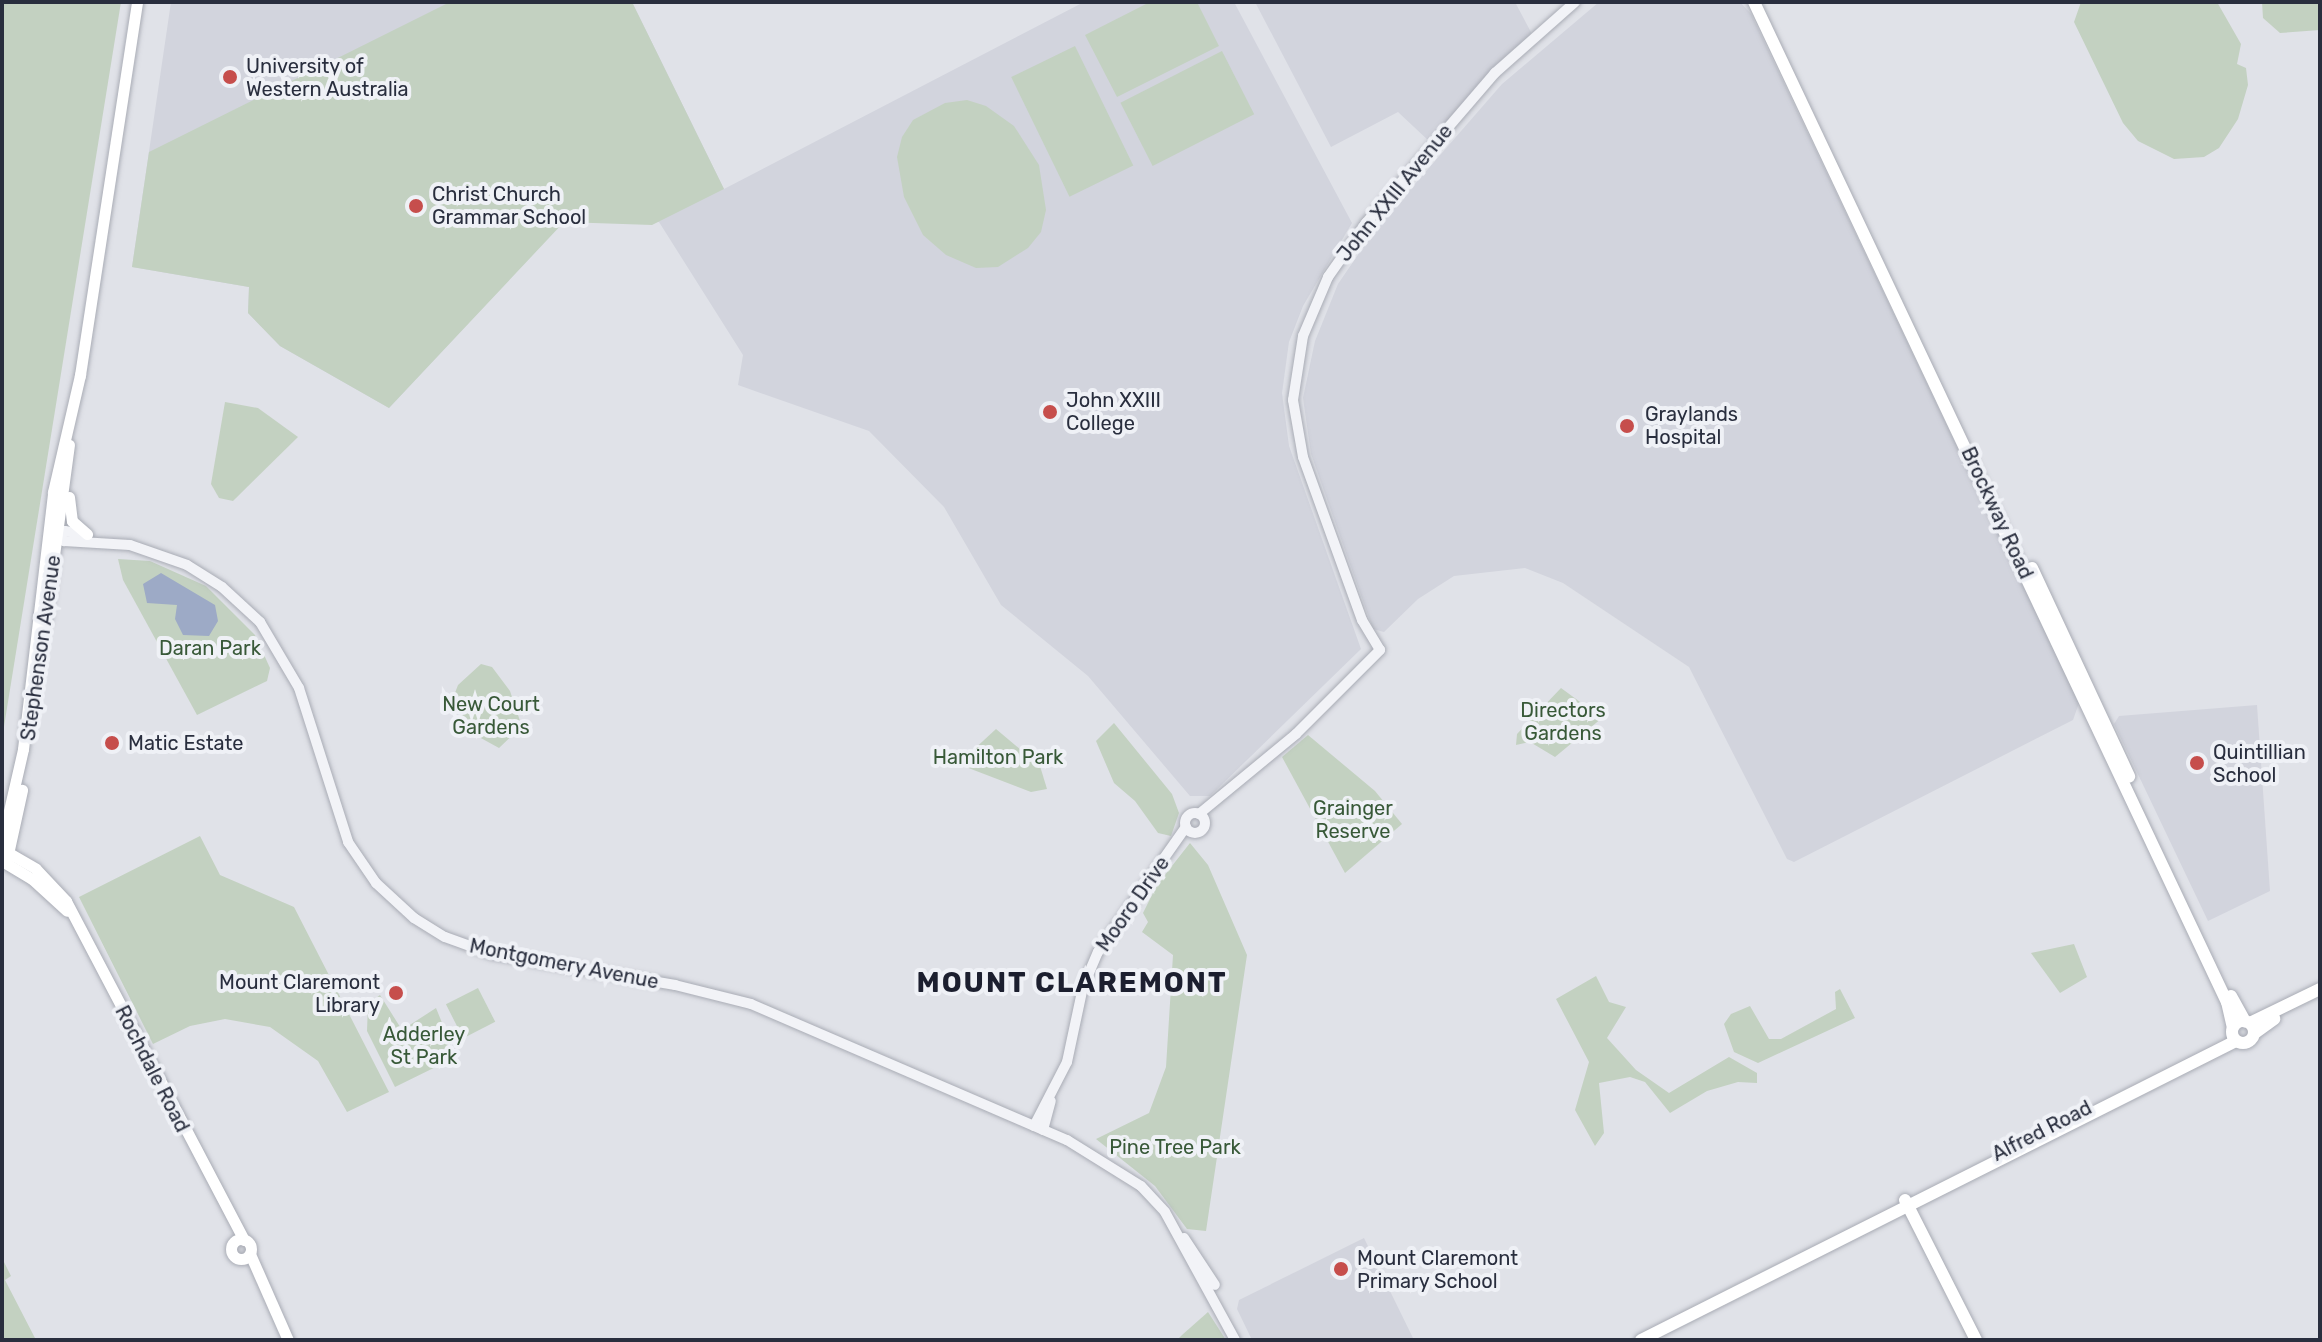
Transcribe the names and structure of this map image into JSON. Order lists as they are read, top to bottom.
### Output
{
  "streets": {
    "main road": [
      "Brockway Road",
      "Stephenson Avenue",
      "Rochdale Road",
      "Alfred Road"
    ],
    "street": ["John XXIII Avenue", "Mooro Drive", "Montgomery Avenue"]
  },
  "crossings": [
    ["John XXIII Avenue", "Mooro Drive"],
    ["Brockway Road", "Alfred Road"],
    ["Stephenson Avenue", "Montgomery Avenue"],
    ["Stephenson Avenue", "Rochdale Road"],
    ["Mooro Drive", "Montgomery Avenue"]
  ],
  "districts": ["MOUNT CLAREMONT"],
  "parks": [
    "Daran Park",
    "New Court Gardens",
    "Directors Gardens",
    "Hamilton Park",
    "Grainger Reserve",
    "Adderley St Park",
    "Pine Tree Park"
  ],
  "places": [
    "University of Western Australia",
    "Christ Church Grammar School",
    "John XXIII College",
    "Graylands Hospital",
    "Matic Estate",
    "Quintillian School",
    "Mount Claremont Library",
    "Mount Claremont Primary School"
  ]
}
